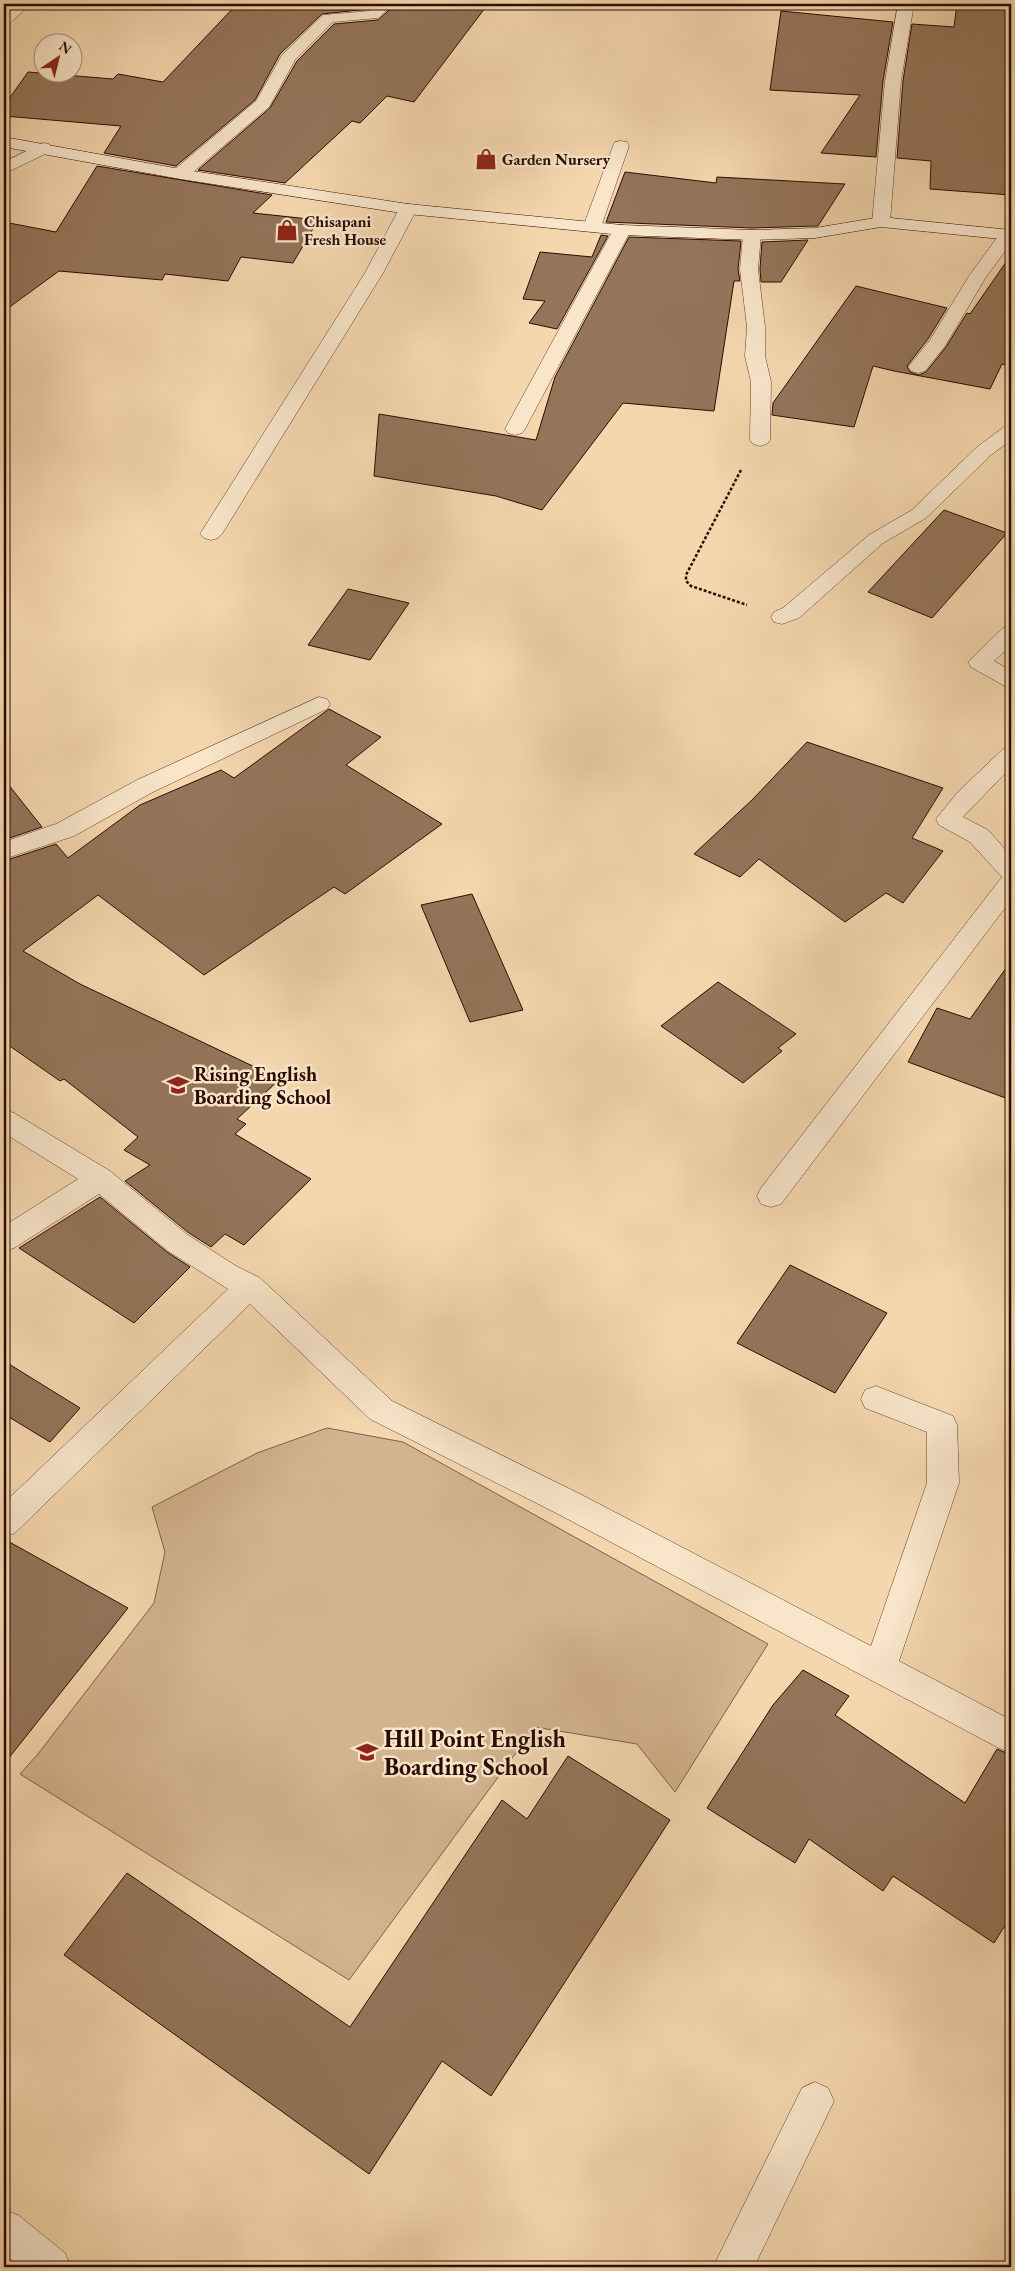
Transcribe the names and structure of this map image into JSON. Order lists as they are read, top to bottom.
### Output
{
  "places": {
    "shop": ["Garden Nursery", "Chisapani Fresh House"],
    "school or university": ["Rising English Boarding School", "Hill Point English Boarding School"]
  },
  "north": "top right"
}
